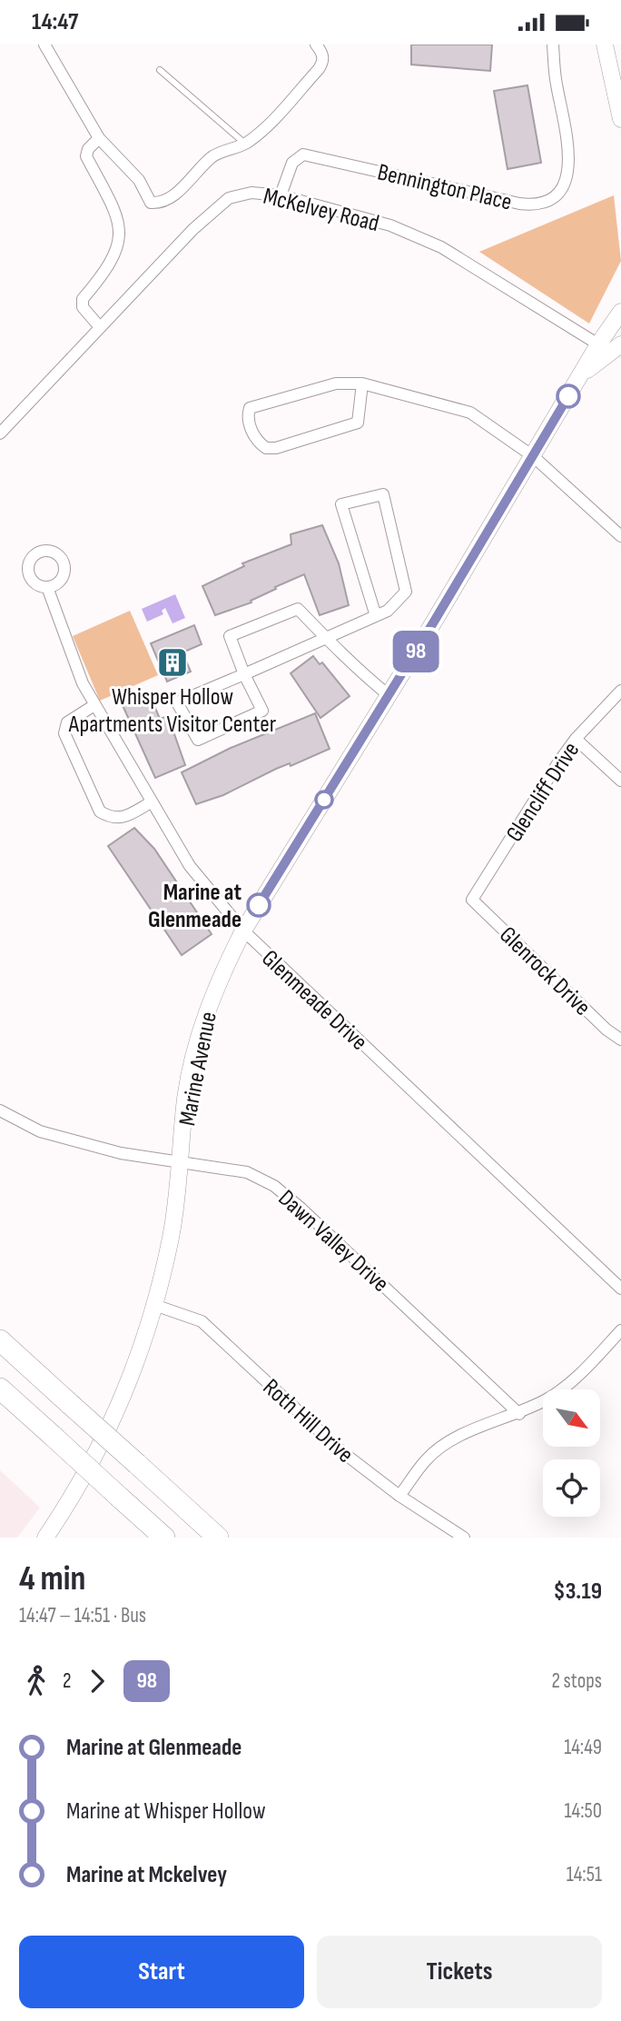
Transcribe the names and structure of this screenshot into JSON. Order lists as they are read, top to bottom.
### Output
{
  "streets": {
    "main road": ["Marine Avenue"],
    "street": [
      "Bennington Place",
      "McKelvey Road",
      "Glencliff Drive",
      "Glenrock Drive",
      "Glenmeade Drive",
      "Dawn Valley Drive",
      "Roth Hill Drive"
    ]
  },
  "crossings": [
    ["Bennington Place", "McKelvey Road"],
    ["McKelvey Road", "Marine Avenue"],
    ["Glencliff Drive", "Glenrock Drive"],
    ["Glenmeade Drive", "Marine Avenue"],
    ["Marine Avenue", "Dawn Valley Drive"],
    ["Marine Avenue", "Roth Hill Drive"]
  ],
  "places": {
    "building": ["Whisper Hollow Apartments Visitor Center"],
    "other": ["Marine at Glenmeade"]
  },
  "lines": ["bus line 98"],
  "north": "bottom right",
  "page": {
    "status": "14:47",
    "on_map": "98",
    "heading": ["4 min", "14:47 – 14:51 · Bus", "$3.19"],
    "legs": ["2", "98", "2 stops"],
    "list": [
      {
        "name": "Marine at Glenmeade",
        "value": "14:49"
      },
      {
        "name": "Marine at Whisper Hollow",
        "value": "14:50"
      },
      {
        "name": "Marine at Mckelvey",
        "value": "14:51"
      }
    ],
    "buttons": ["Start", "Tickets"]
  }
}
